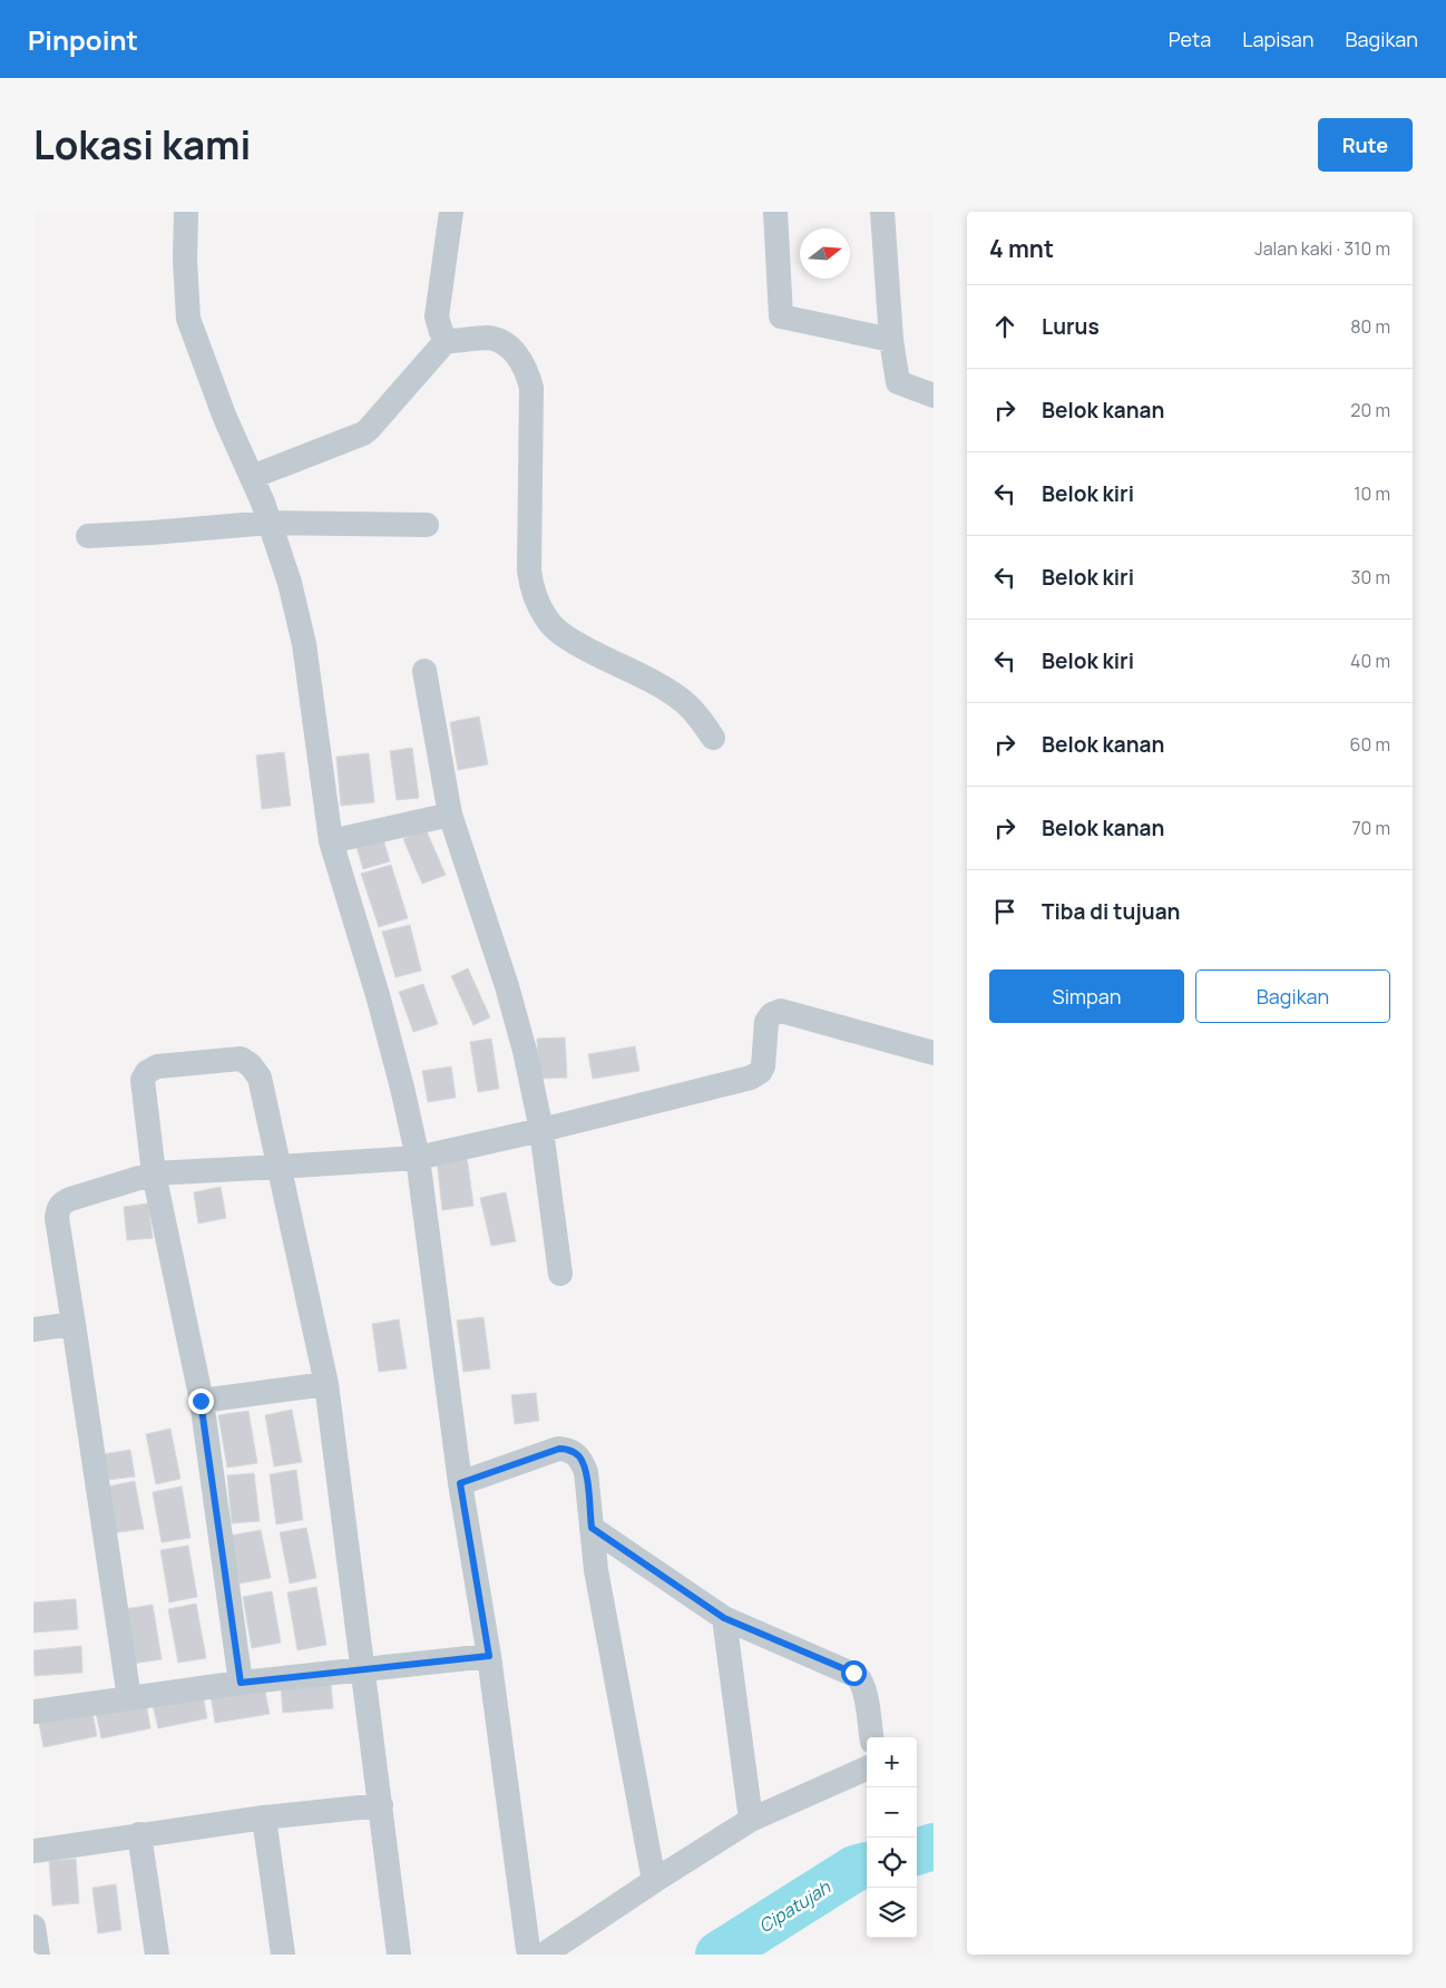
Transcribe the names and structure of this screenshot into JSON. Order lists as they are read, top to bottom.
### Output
{
  "water": ["Cipatujah"],
  "north": "right",
  "page": {
    "header": "Pinpoint",
    "nav": ["Peta", "Lapisan", "Bagikan"],
    "title": "Lokasi kami",
    "buttons": [
      "Rute",
      ["Simpan", "Bagikan"]
    ],
    "heading": ["4 mnt", "Jalan kaki · 310 m"],
    "list": [
      ["Lurus", "80 m"],
      ["Belok kanan", "20 m"],
      ["Belok kiri", "10 m"],
      ["Belok kiri", "30 m"],
      ["Belok kiri", "40 m"],
      ["Belok kanan", "60 m"],
      ["Belok kanan", "70 m"],
      "Tiba di tujuan"
    ],
    "map_buttons": ["+", "−"]
  }
}
